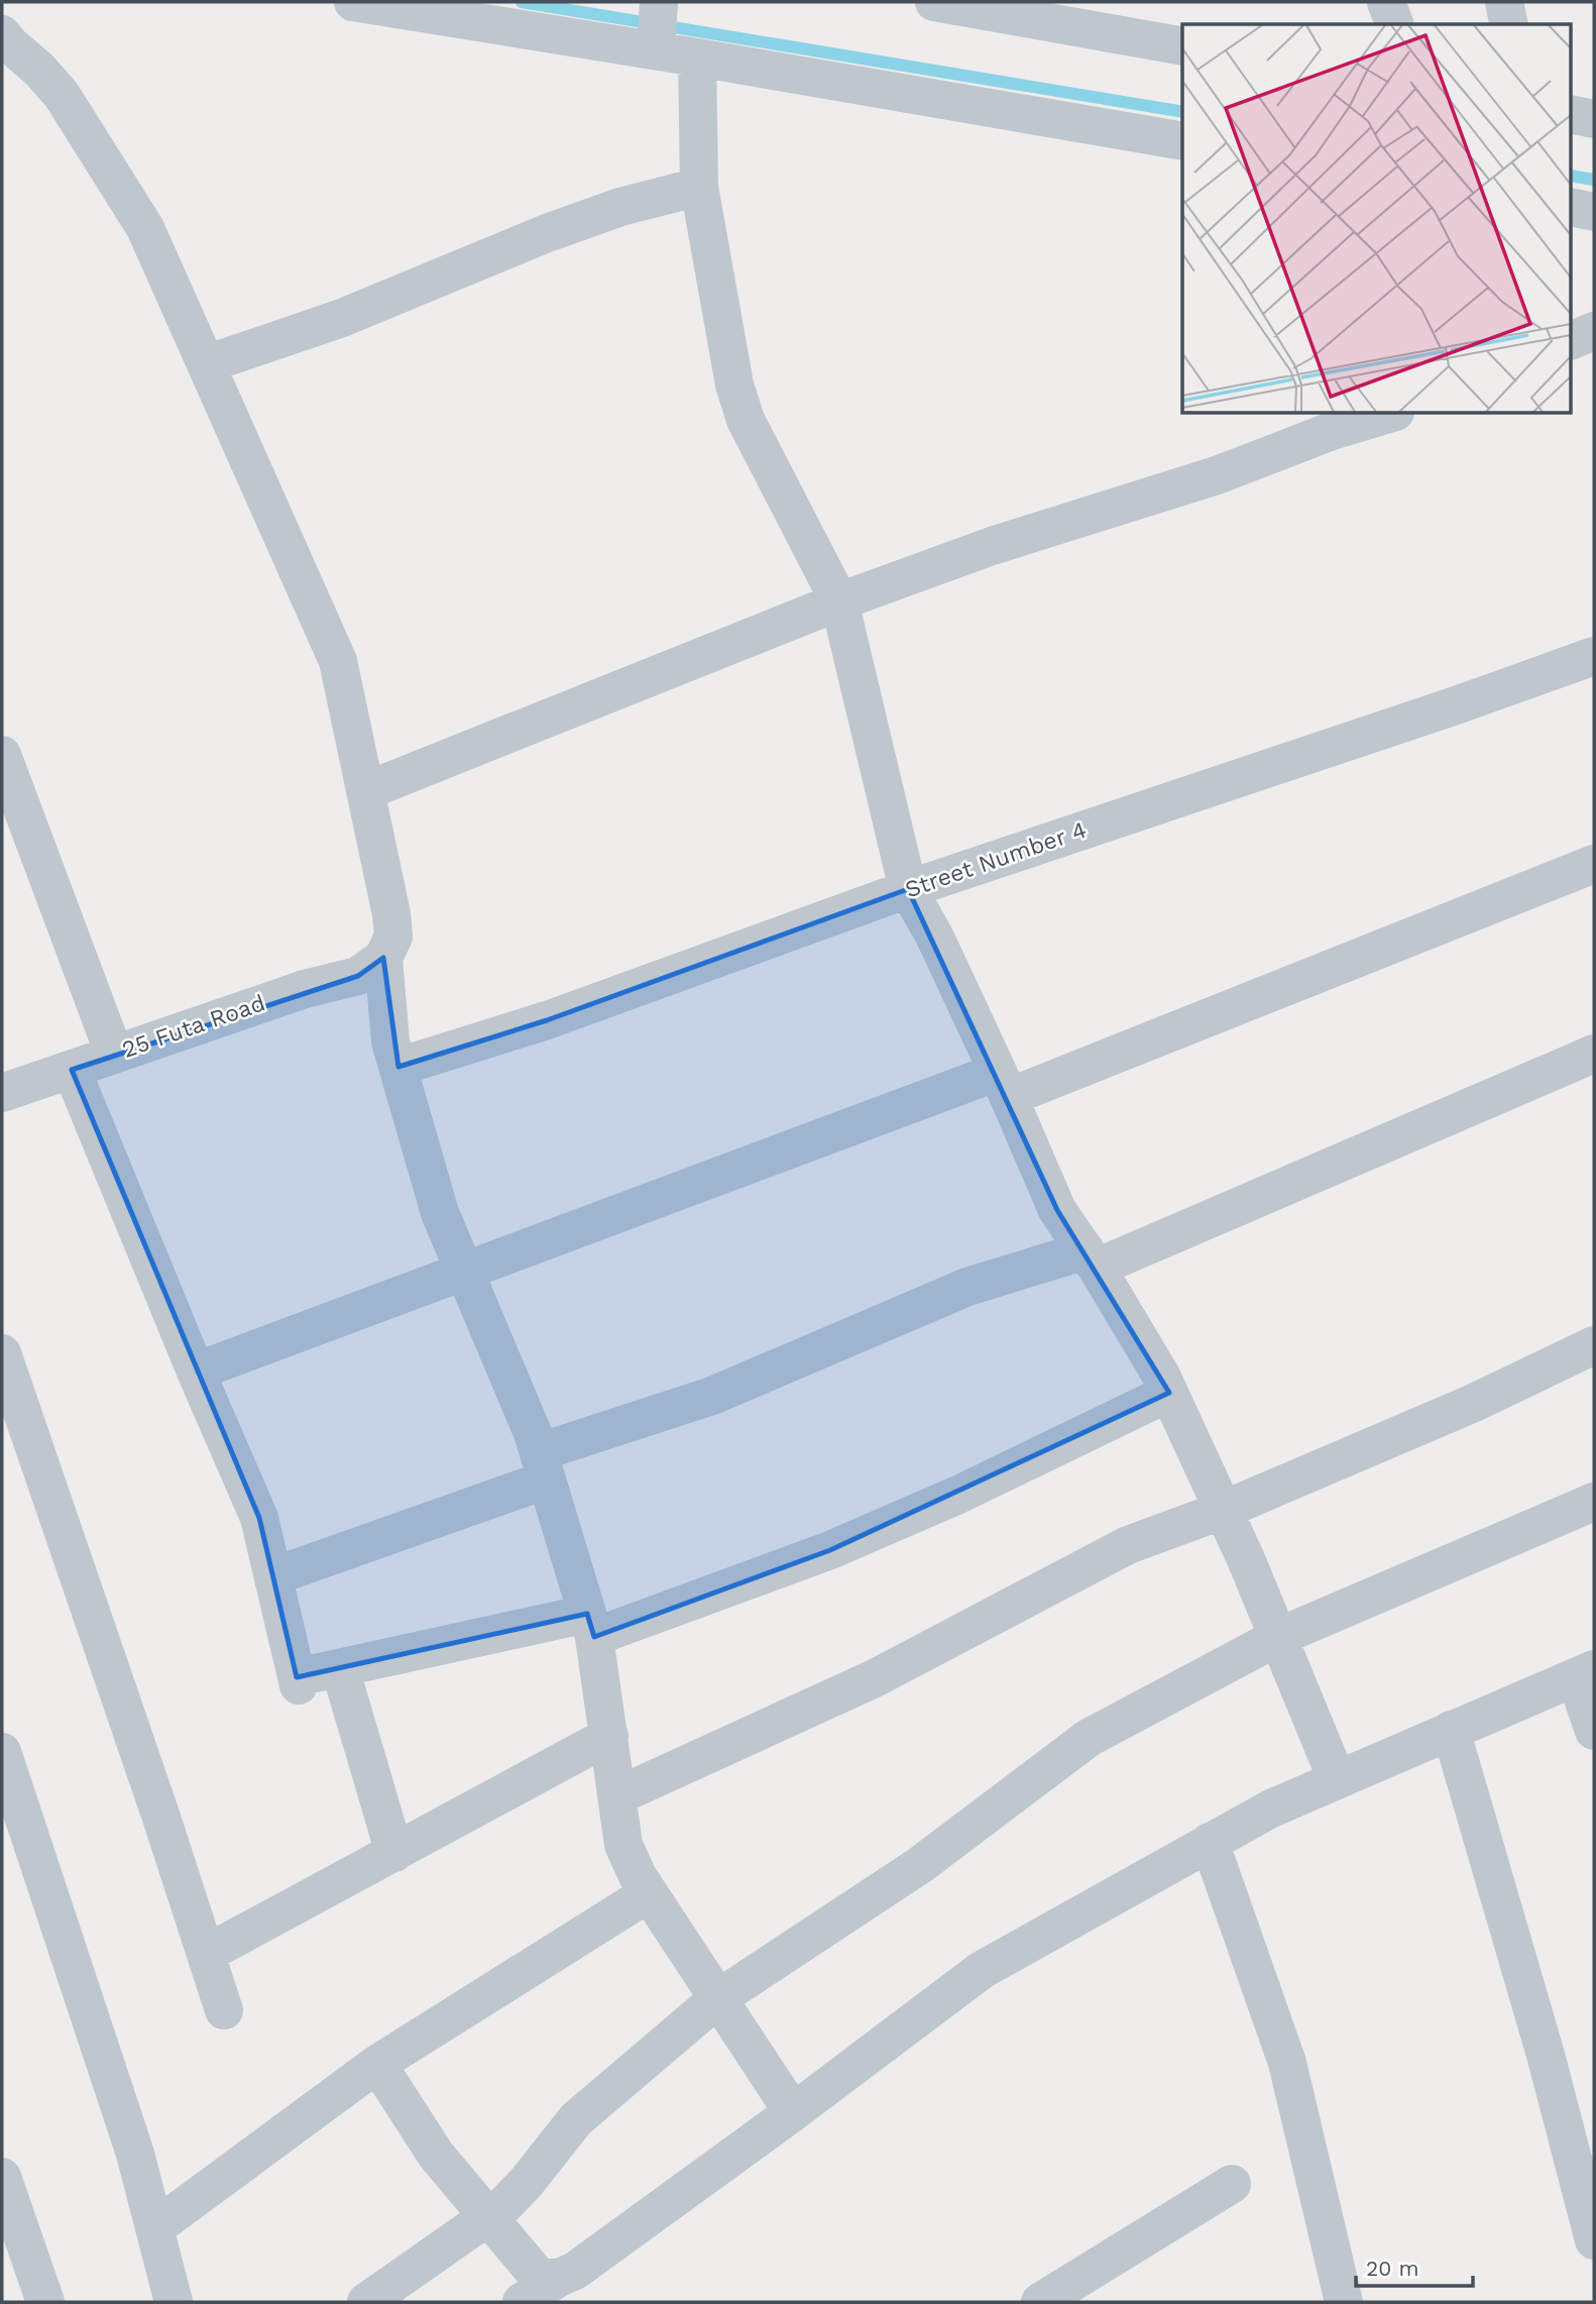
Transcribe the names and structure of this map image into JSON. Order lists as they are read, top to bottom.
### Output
{
  "streets": {
    "street": ["Street Number 4", "25 Futa Road"]
  },
  "scale_bar": "20 m"
}
